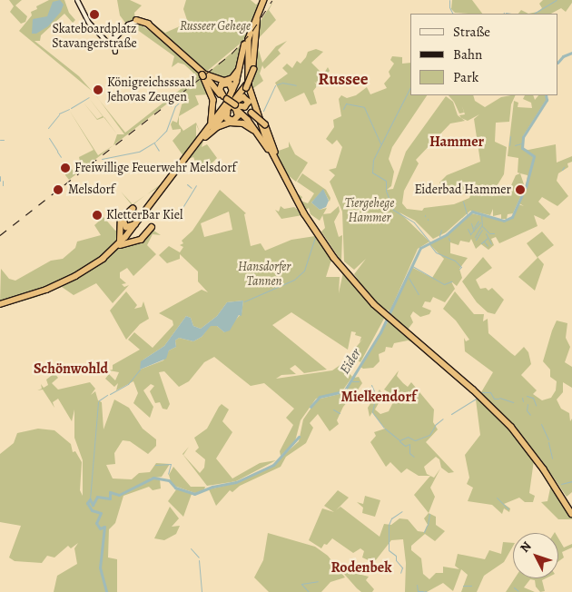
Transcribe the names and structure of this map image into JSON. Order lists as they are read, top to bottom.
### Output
{
  "districts": [
    "Russee",
    "Hammer",
    "Schönwohld",
    "Mielkendorf",
    "Rodenbek"
  ],
  "water": ["Eider"],
  "parks": ["Russeer Gehege", "Tiergehege Hammer", "Hansdorfer Tannen"],
  "places": [
    "Skateboardplatz Stavangerstraße",
    "Königreichsssaal Jehovas Zeugen",
    "Freiwillige Feuerwehr Melsdorf",
    "Melsdorf",
    "Eiderbad Hammer",
    "KletterBar Kiel"
  ],
  "legend": ["Straße", "Bahn", "Park"],
  "north": "top left"
}
